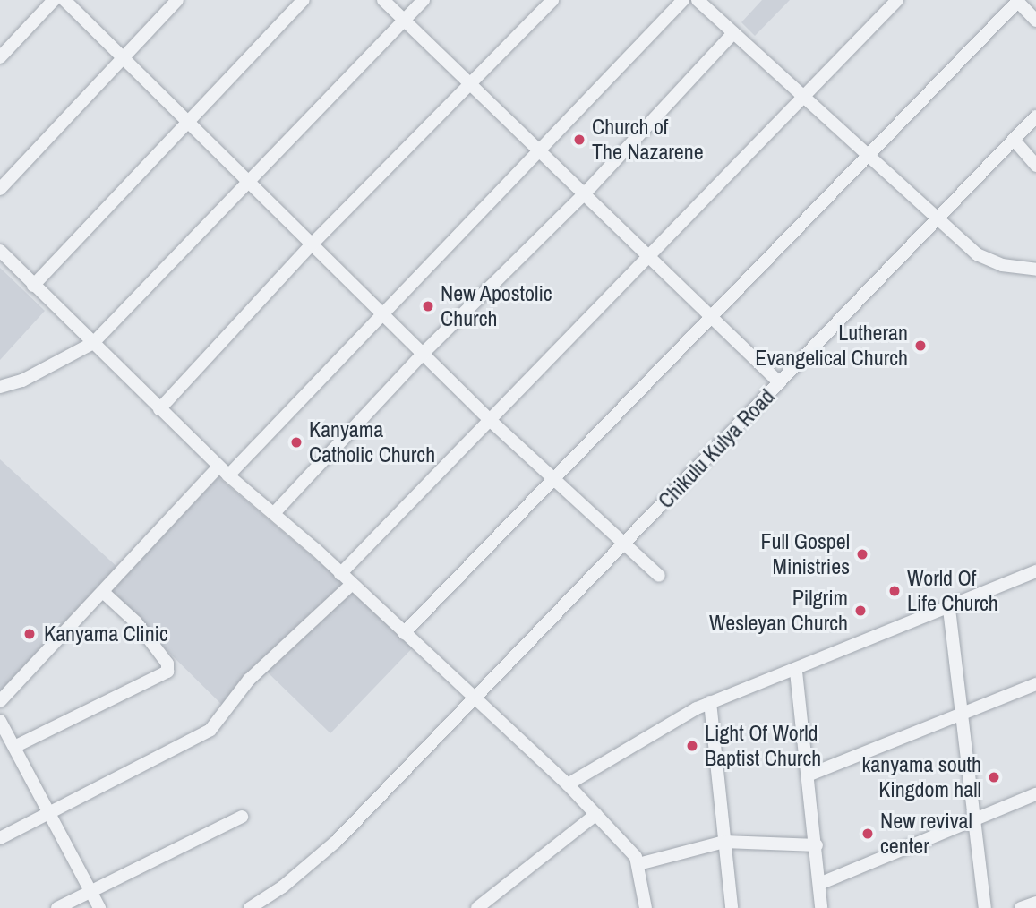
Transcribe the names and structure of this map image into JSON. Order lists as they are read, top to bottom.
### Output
{
  "streets": {
    "street": ["Chikulu Kulya Road"]
  },
  "places": [
    "Church of The Nazarene",
    "New Apostolic Church",
    "Lutheran Evangelical Church",
    "Kanyama Catholic Church",
    "Full Gospel Ministries",
    "World Of Life Church",
    "Pilgrim Wesleyan Church",
    "Kanyama Clinic",
    "Light Of World Baptist Church",
    "kanyama south Kingdom hall",
    "New revival center"
  ]
}
